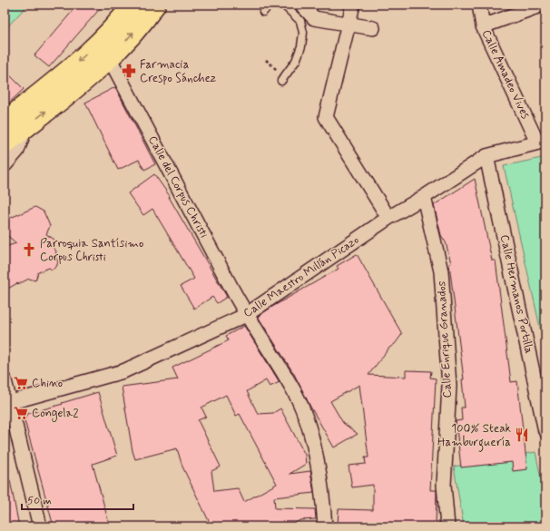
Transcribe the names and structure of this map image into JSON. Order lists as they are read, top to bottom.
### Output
{
  "streets": {
    "street": [
      "Calle Amadeo Vives",
      "Calle del Corpus Christi",
      "Calle Maestro Millán Picazo",
      "Calle Hermanos Portilla",
      "Calle Enrique Granados"
    ]
  },
  "crossings": [
    ["Calle Amadeo Vives", "Calle Maestro Millán Picazo"],
    ["Calle del Corpus Christi", "Calle Maestro Millán Picazo"],
    ["Calle Maestro Millán Picazo", "Calle Hermanos Portilla"],
    ["Calle Maestro Millán Picazo", "Calle Enrique Granados"]
  ],
  "places": {
    "pharmacy": ["Farmacia Crespo Sánchez"],
    "church": ["Parroquia Santísimo Corpus Christi"],
    "supermarket": ["Chino", "Congela2"],
    "restaurant": ["100% Steak Hamburguería"]
  },
  "scale_bar": "50 m"
}
